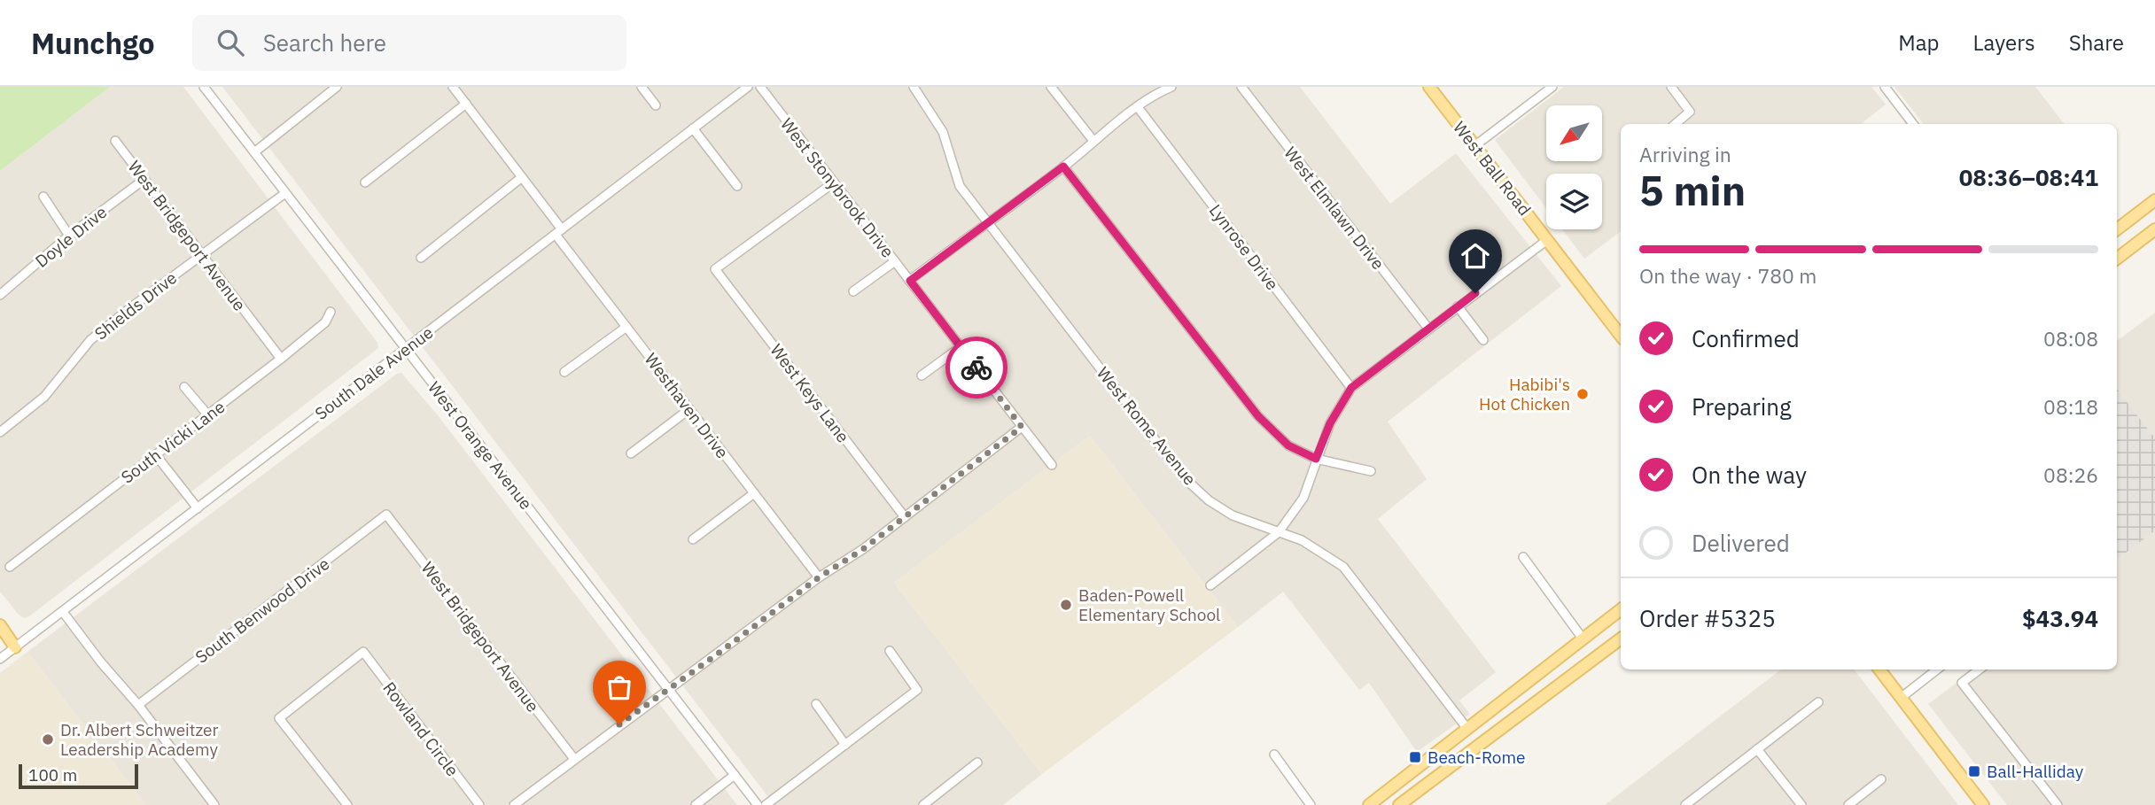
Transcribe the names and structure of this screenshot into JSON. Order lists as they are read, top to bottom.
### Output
{
  "streets": {
    "main road": ["West Ball Road"],
    "street": [
      "West Stonybrook Drive",
      "West Elmlawn Drive",
      "West Bridgeport Avenue",
      "Doyle Drive",
      "Lynrose Drive",
      "Shields Drive",
      "South Dale Avenue",
      "West Keys Lane",
      "Westhaven Drive",
      "West Rome Avenue",
      "South Vicki Lane",
      "West Orange Avenue",
      "South Benwood Drive",
      "Rowland Circle"
    ]
  },
  "crossings": [
    ["West Stonybrook Drive", "West Keys Lane"],
    ["West Bridgeport Avenue", "Doyle Drive"],
    ["West Bridgeport Avenue", "Shields Drive"],
    ["West Bridgeport Avenue", "South Vicki Lane"],
    ["West Bridgeport Avenue", "South Benwood Drive"],
    ["Shields Drive", "West Orange Avenue"],
    ["South Dale Avenue", "Westhaven Drive"],
    ["South Dale Avenue", "West Orange Avenue"]
  ],
  "places": {
    "other": ["Habibi's Hot Chicken", "Baden-Powell Elementary School", "Dr. Albert Schweitzer Leadership Academy"],
    "transit": ["Beach-Rome", "Ball-Halliday"]
  },
  "scale_bar": "100 m",
  "north": "bottom left",
  "page": {
    "header": "Munchgo",
    "search": "Search here",
    "nav": ["Map", "Layers", "Share"],
    "heading": ["5 min", "Arriving in", "08:36–08:41"],
    "panel": ["Order #5325", "$43.94"],
    "bar": "On the way · 780 m",
    "list": [
      ["Confirmed", "08:08"],
      ["Preparing", "08:18"],
      ["On the way", "08:26"],
      "Delivered"
    ],
    "scale": "100 m"
  }
}
